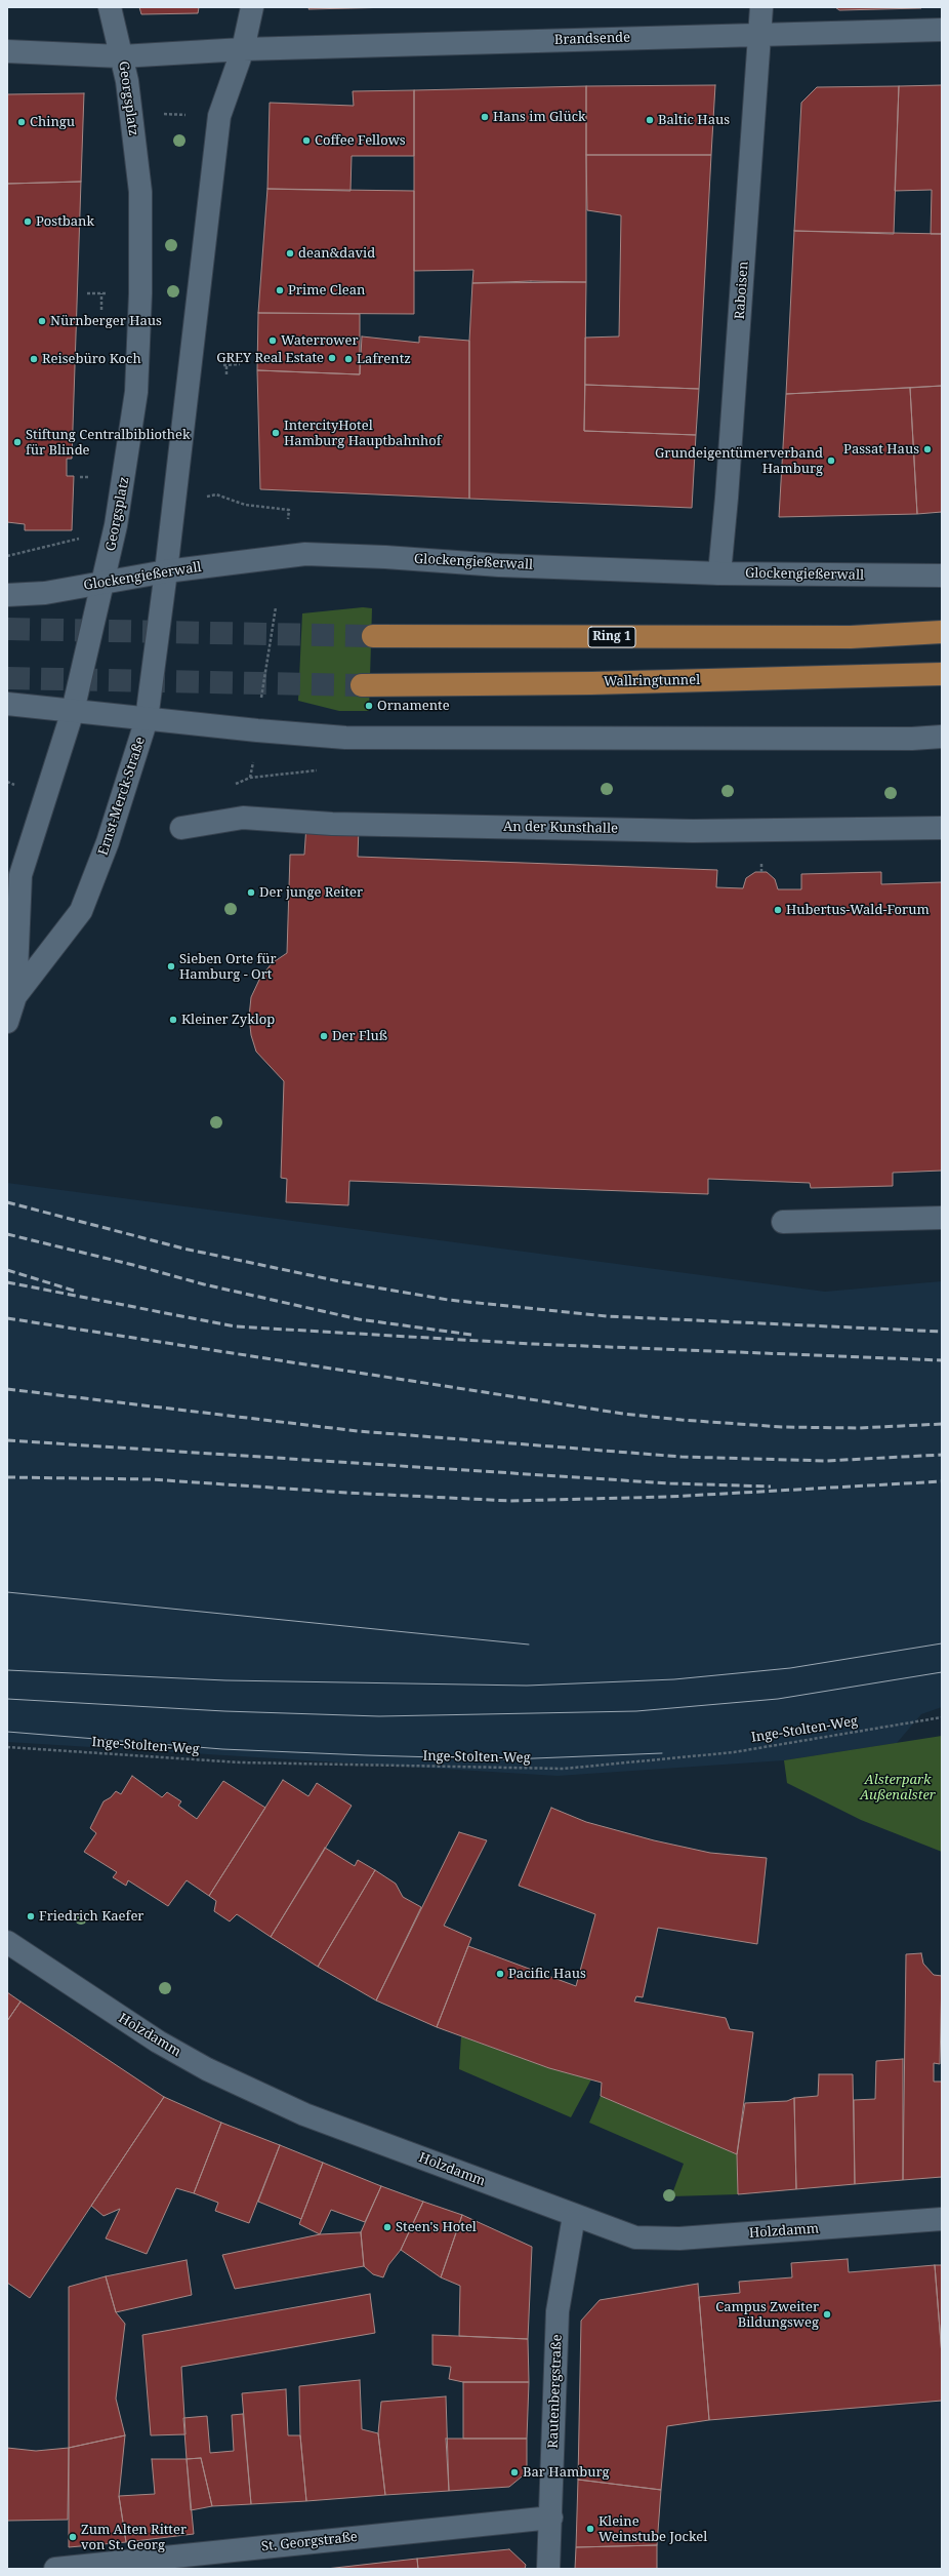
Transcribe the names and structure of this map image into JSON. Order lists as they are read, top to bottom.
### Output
{
  "streets": {
    "main road": ["Ring 1", "Wallringtunnel"],
    "street": [
      "Brandsende",
      "Georgsplatz",
      "Raboisen",
      "Glockengießerwall",
      "Ernst-Merck-Straße",
      "An der Kunsthalle",
      "Holzdamm",
      "Rautenbergstraße",
      "St. Georgstraße"
    ],
    "path": ["Inge-Stolten-Weg"]
  },
  "crossings": [
    ["Brandsende", "Georgsplatz"],
    ["Brandsende", "Raboisen"],
    ["Georgsplatz", "Glockengießerwall"],
    ["Georgsplatz", "Ernst-Merck-Straße"],
    ["Raboisen", "Glockengießerwall"],
    ["Glockengießerwall", "Ernst-Merck-Straße"],
    ["Holzdamm", "Rautenbergstraße"],
    ["Rautenbergstraße", "St. Georgstraße"]
  ],
  "parks": ["Alsterpark Außenalster"],
  "places": [
    "Hans im Glück",
    "Baltic Haus",
    "Chingu",
    "Coffee Fellows",
    "Postbank",
    "dean&david",
    "Prime Clean",
    "Nürnberger Haus",
    "Waterrower",
    "GREY Real Estate",
    "Reisebüro Koch",
    "Lafrentz",
    "IntercityHotel Hamburg Hauptbahnhof",
    "Stiftung Centralbibliothek für Blinde",
    "Passat Haus",
    "Grundeigentümerverband Hamburg",
    "Ornamente",
    "Der junge Reiter",
    "Hubertus-Wald-Forum",
    "Sieben Orte für Hamburg - Ort",
    "Kleiner Zyklop",
    "Der Fluß",
    "Friedrich Kaefer",
    "Pacific Haus",
    "Steen's Hotel",
    "Campus Zweiter Bildungsweg",
    "Bar Hamburg",
    "Kleine Weinstube Jockel",
    "Zum Alten Ritter von St. Georg"
  ]
}
